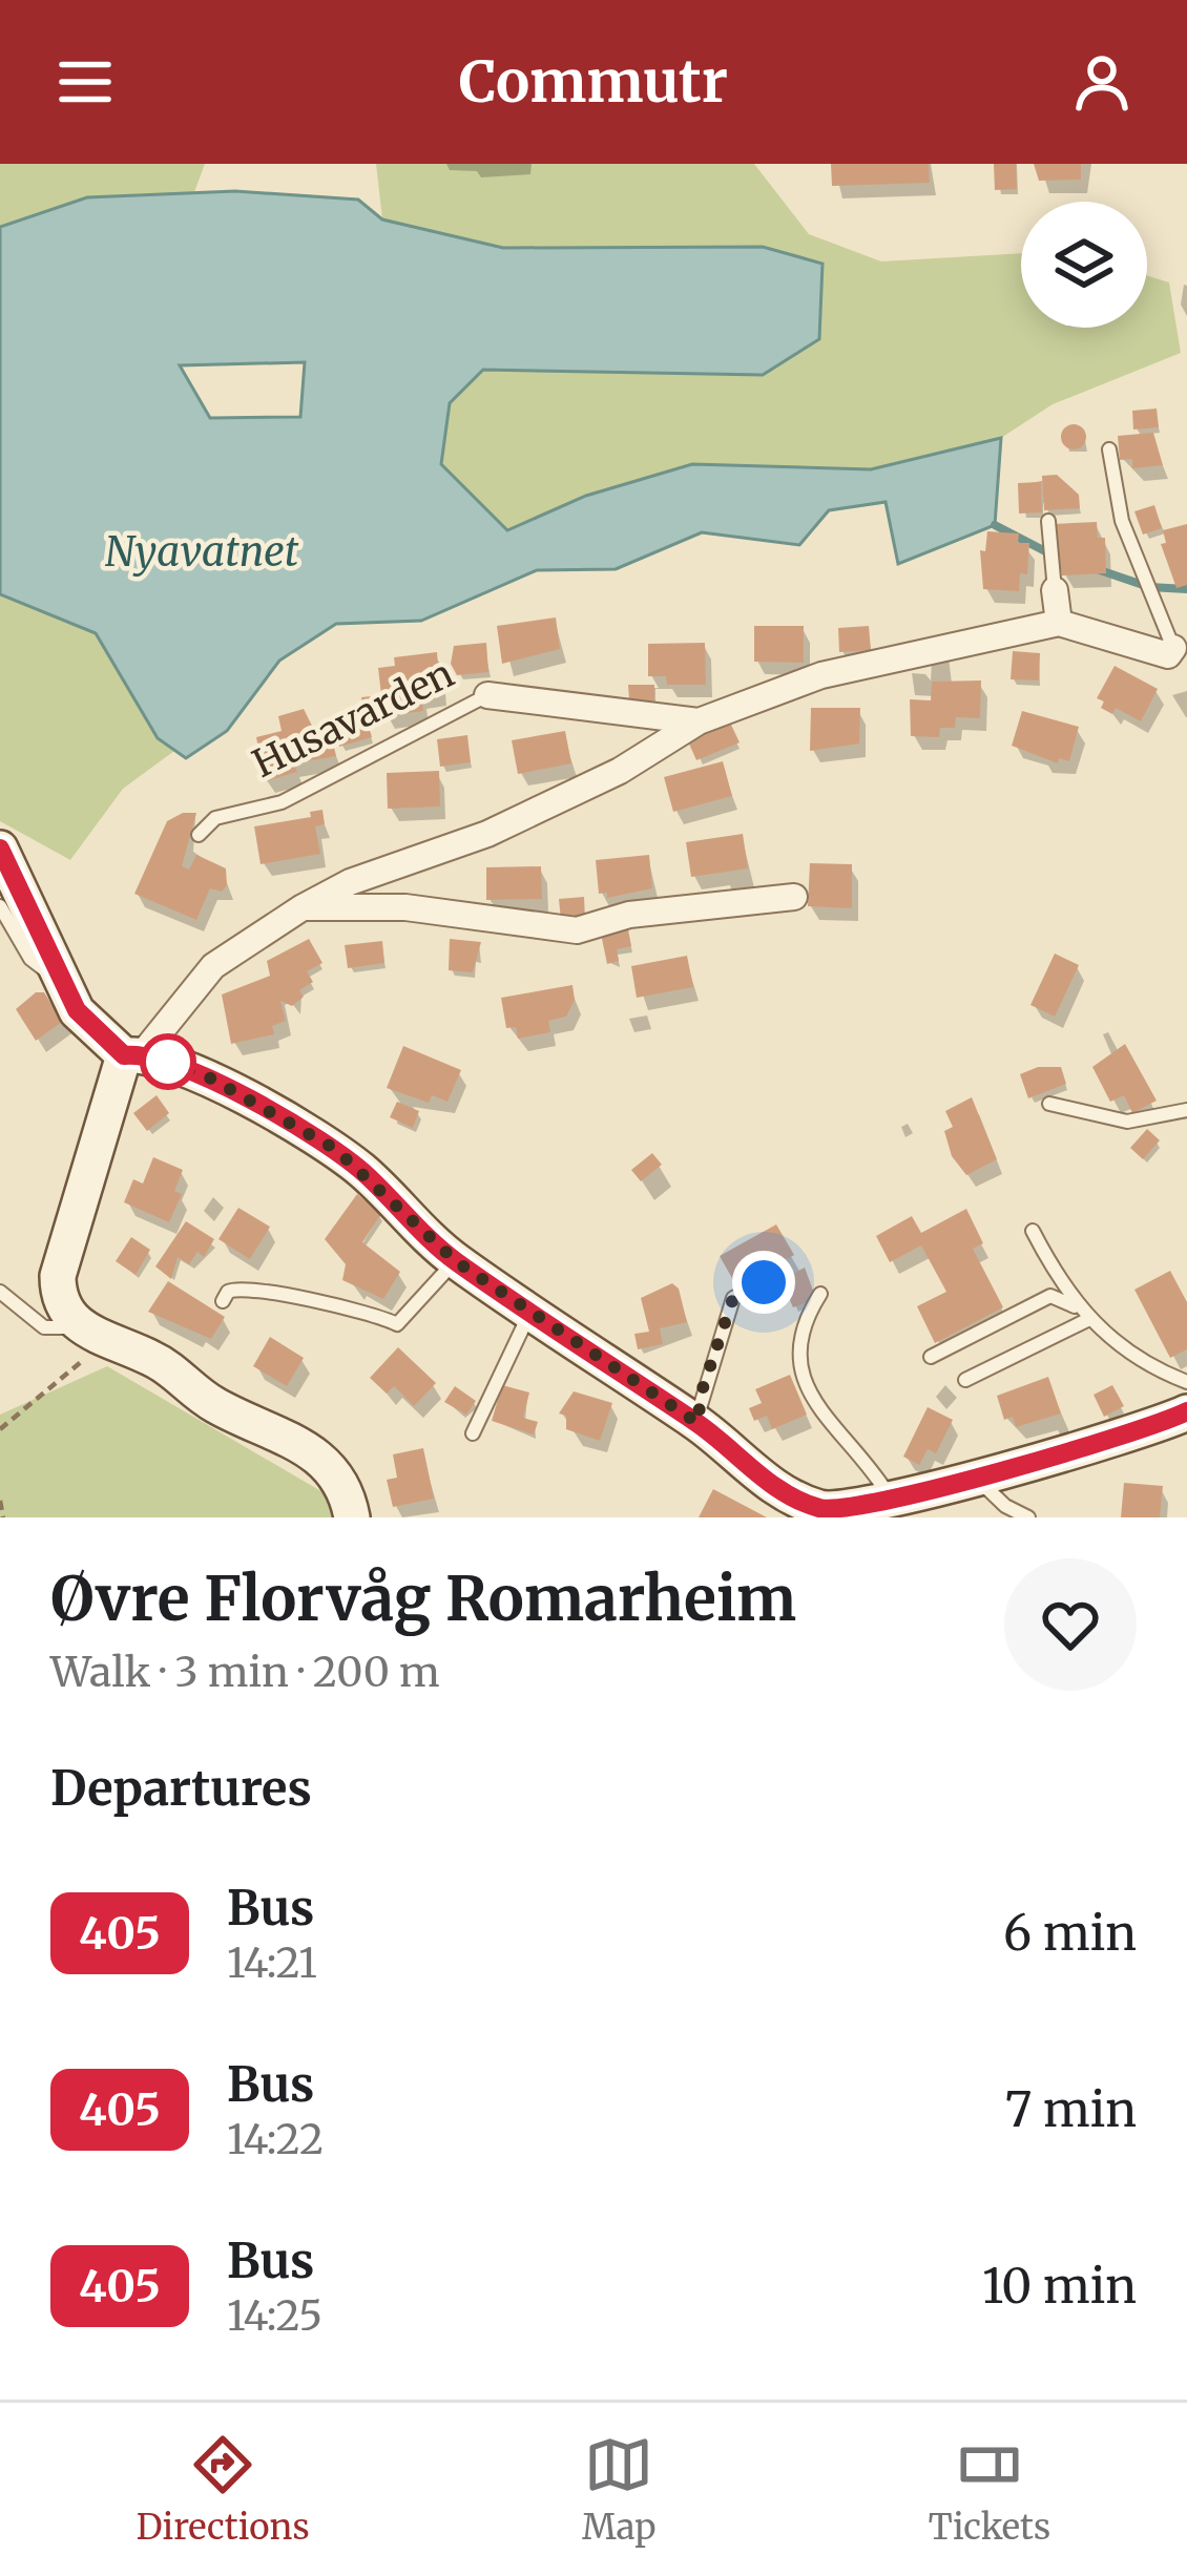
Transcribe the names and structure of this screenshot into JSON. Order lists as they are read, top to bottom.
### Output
{
  "streets": {
    "street": ["Husavarden"]
  },
  "water": ["Nyavatnet"],
  "lines": ["bus line 405"],
  "page": {
    "header": "Commutr",
    "heading": [
      ["Øvre Florvåg Romarheim", "Walk · 3 min · 200 m"],
      "Departures"
    ],
    "list": [
      {
        "mark": "405",
        "name": "Bus",
        "note": "14:21",
        "value": "6 min"
      },
      {
        "mark": "405",
        "name": "Bus",
        "note": "14:22",
        "value": "7 min"
      },
      {
        "mark": "405",
        "name": "Bus",
        "note": "14:25",
        "value": "10 min"
      }
    ],
    "tabs": ["Directions", "Map", "Tickets"]
  }
}
